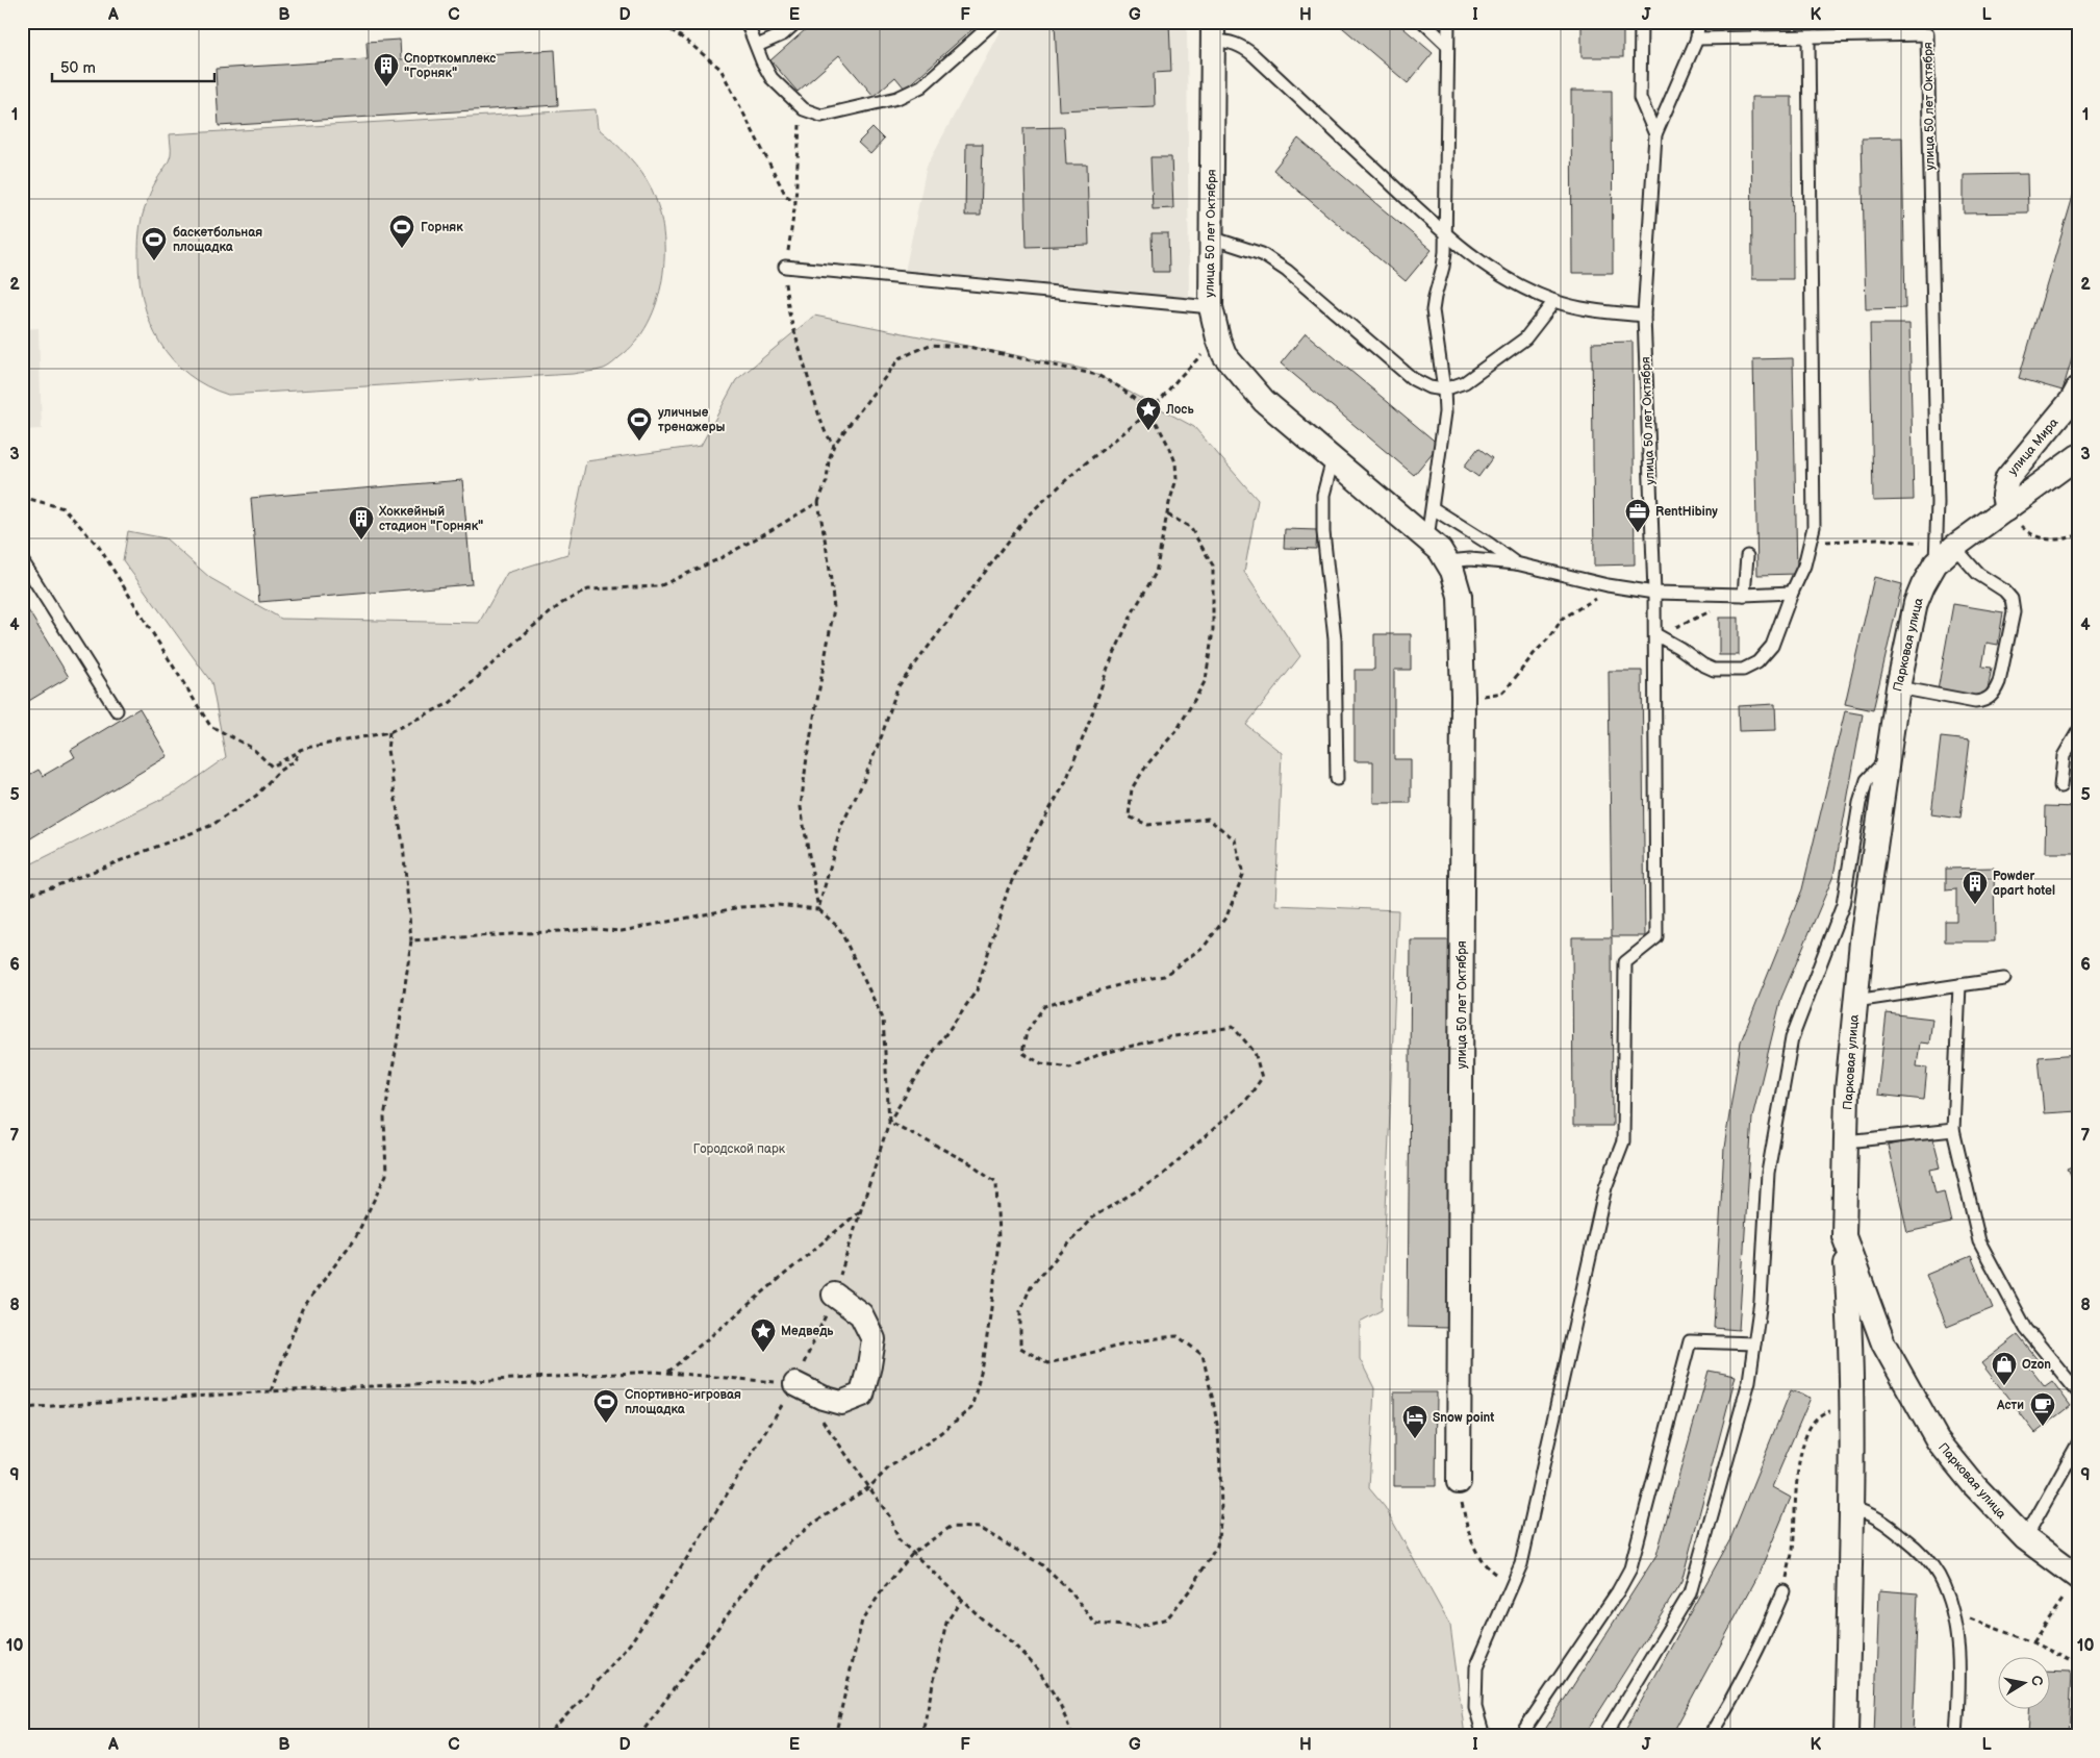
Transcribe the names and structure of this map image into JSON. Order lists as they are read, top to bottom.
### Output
{
  "streets": {
    "street": ["улица 50 лет Октября", "улица Мира", "Парковая улица"]
  },
  "crossings": [
    ["улица 50 лет Октября", "Парковая улица"],
    ["улица Мира", "Парковая улица"]
  ],
  "parks": ["Городской парк"],
  "places": {
    "building": ["Спорткомплекс \"Горняк\"", "Хоккейный стадион \"Горняк\"", "Powder apart hotel"],
    "sports": [
      "Горняк",
      "баскетбольная площадка",
      "уличные тренажеры",
      "Спортивно-игровая площадка"
    ],
    "place": ["Лось", "Медведь"],
    "office": ["RentHibiny"],
    "shop": ["Ozon"],
    "cafe": ["Асти"],
    "hotel": ["Snow point"]
  },
  "scale_bar": "50 m",
  "north": "right",
  "grid": {
    "columns": [
      "A",
      "B",
      "C",
      "D",
      "E",
      "F",
      "G",
      "H",
      "I",
      "J",
      "K",
      "L"
    ],
    "rows": [
      "1",
      "2",
      "3",
      "4",
      "5",
      "6",
      "7",
      "8",
      "9",
      "10"
    ]
  }
}
